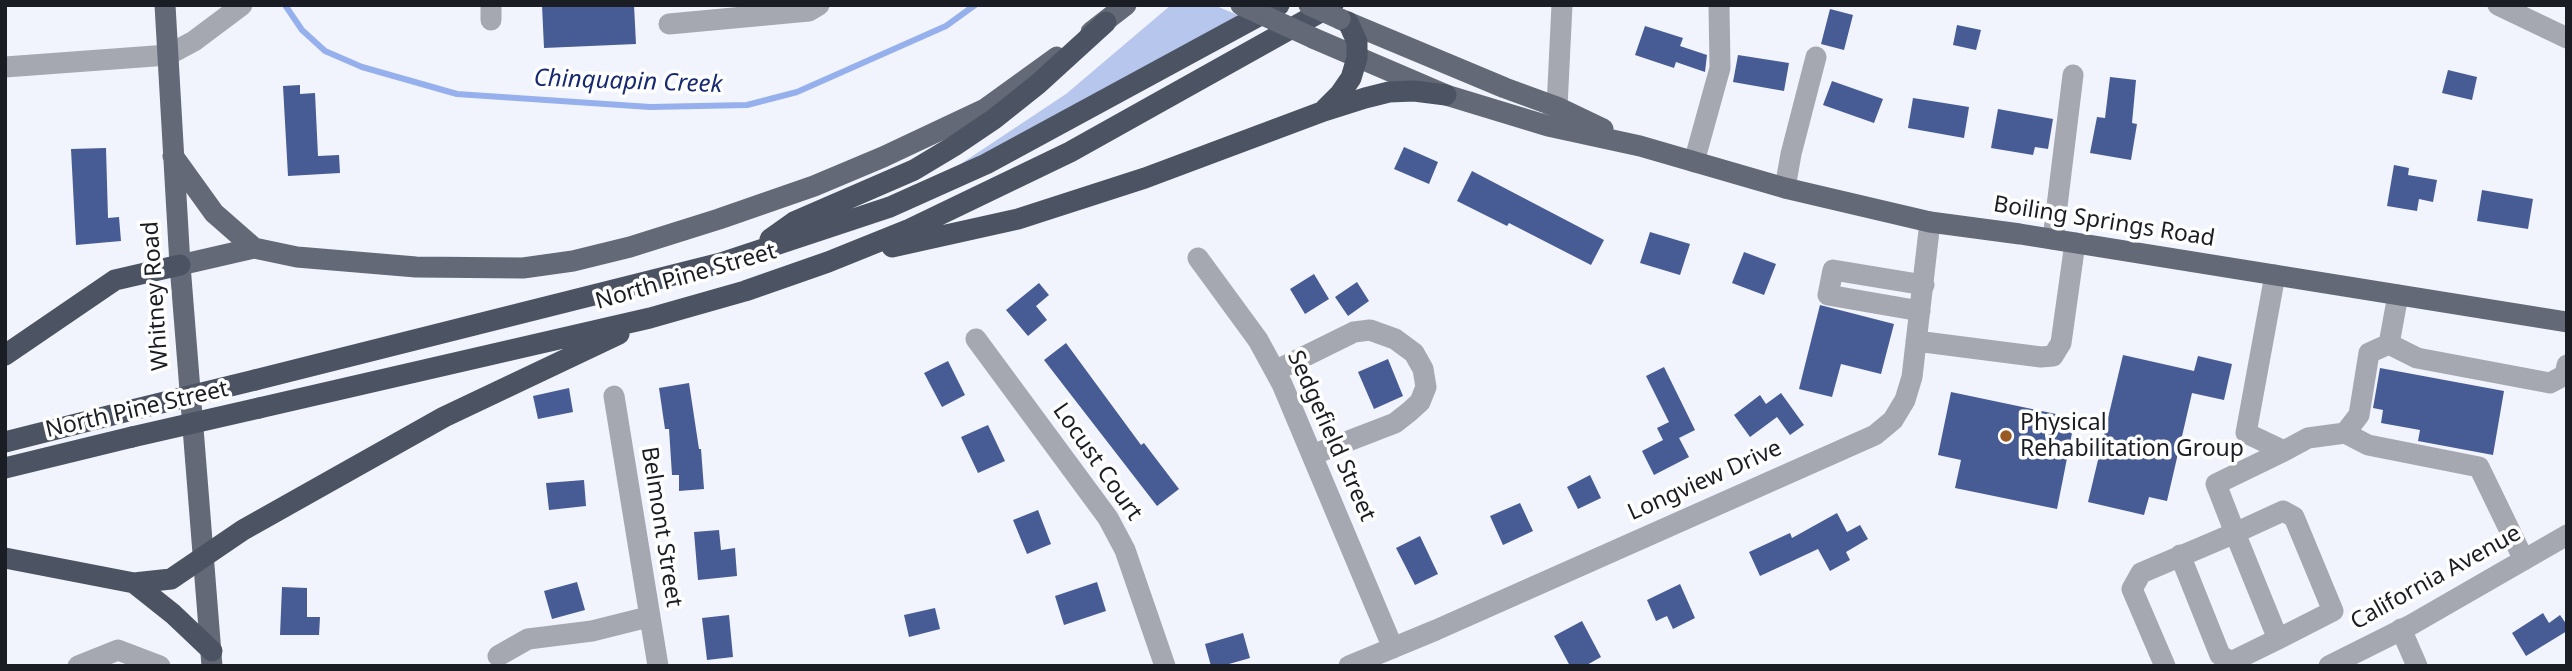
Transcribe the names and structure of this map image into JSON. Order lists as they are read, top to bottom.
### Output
{
  "streets": {
    "highway": ["North Pine Street"],
    "main road": ["Boiling Springs Road", "Whitney Road"],
    "street": [
      "Sedgefield Street",
      "Locust Court",
      "Longview Drive",
      "Belmont Street",
      "California Avenue"
    ]
  },
  "crossings": [
    ["Boiling Springs Road", "North Pine Street"],
    ["Boiling Springs Road", "Longview Drive"],
    ["Sedgefield Street", "Longview Drive"]
  ],
  "water": ["Chinquapin Creek"],
  "places": ["Physical Rehabilitation Group"]
}
